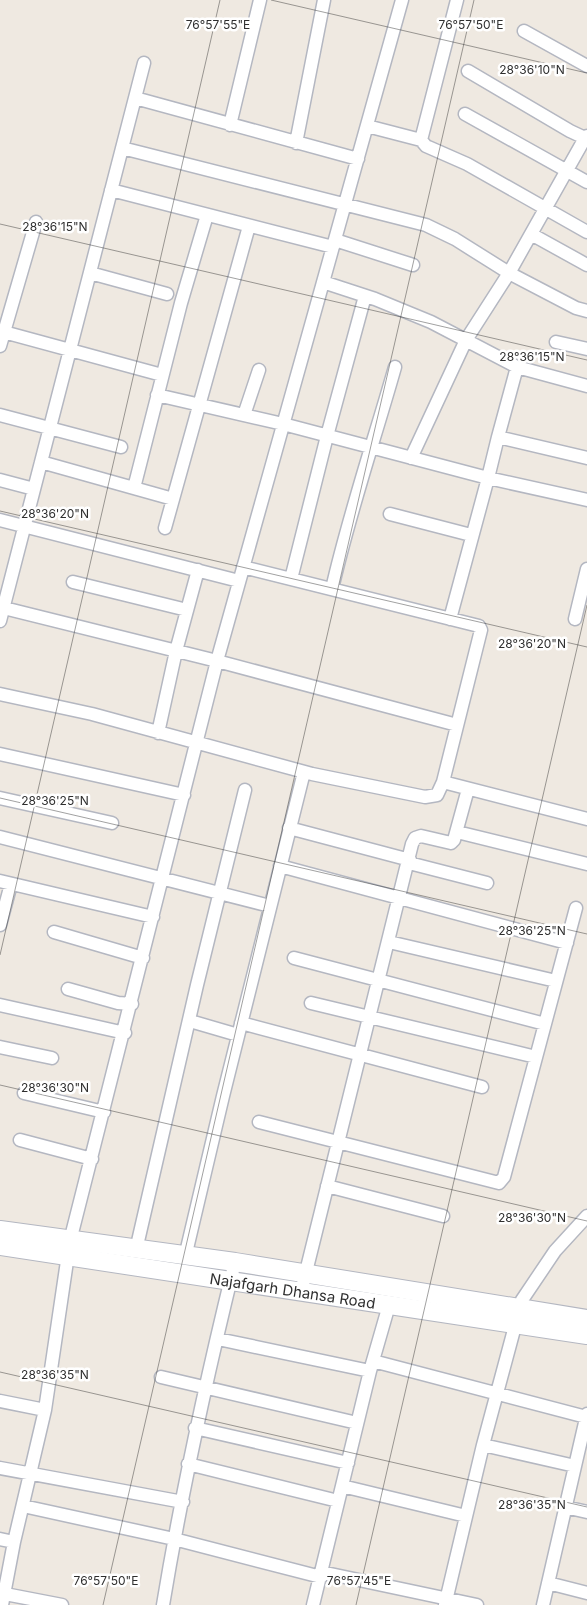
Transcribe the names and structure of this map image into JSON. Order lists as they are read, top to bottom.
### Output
{
  "streets": {
    "main road": ["Najafgarh Dhansa Road"]
  },
  "coordinates": [
    "76°57'55\"E",
    "76°57'50\"E",
    "28°36'10\"N",
    "28°36'15\"N",
    "28°36'20\"N",
    "28°36'25\"N",
    "28°36'30\"N",
    "28°36'35\"N",
    "76°57'45\"E"
  ]
}
